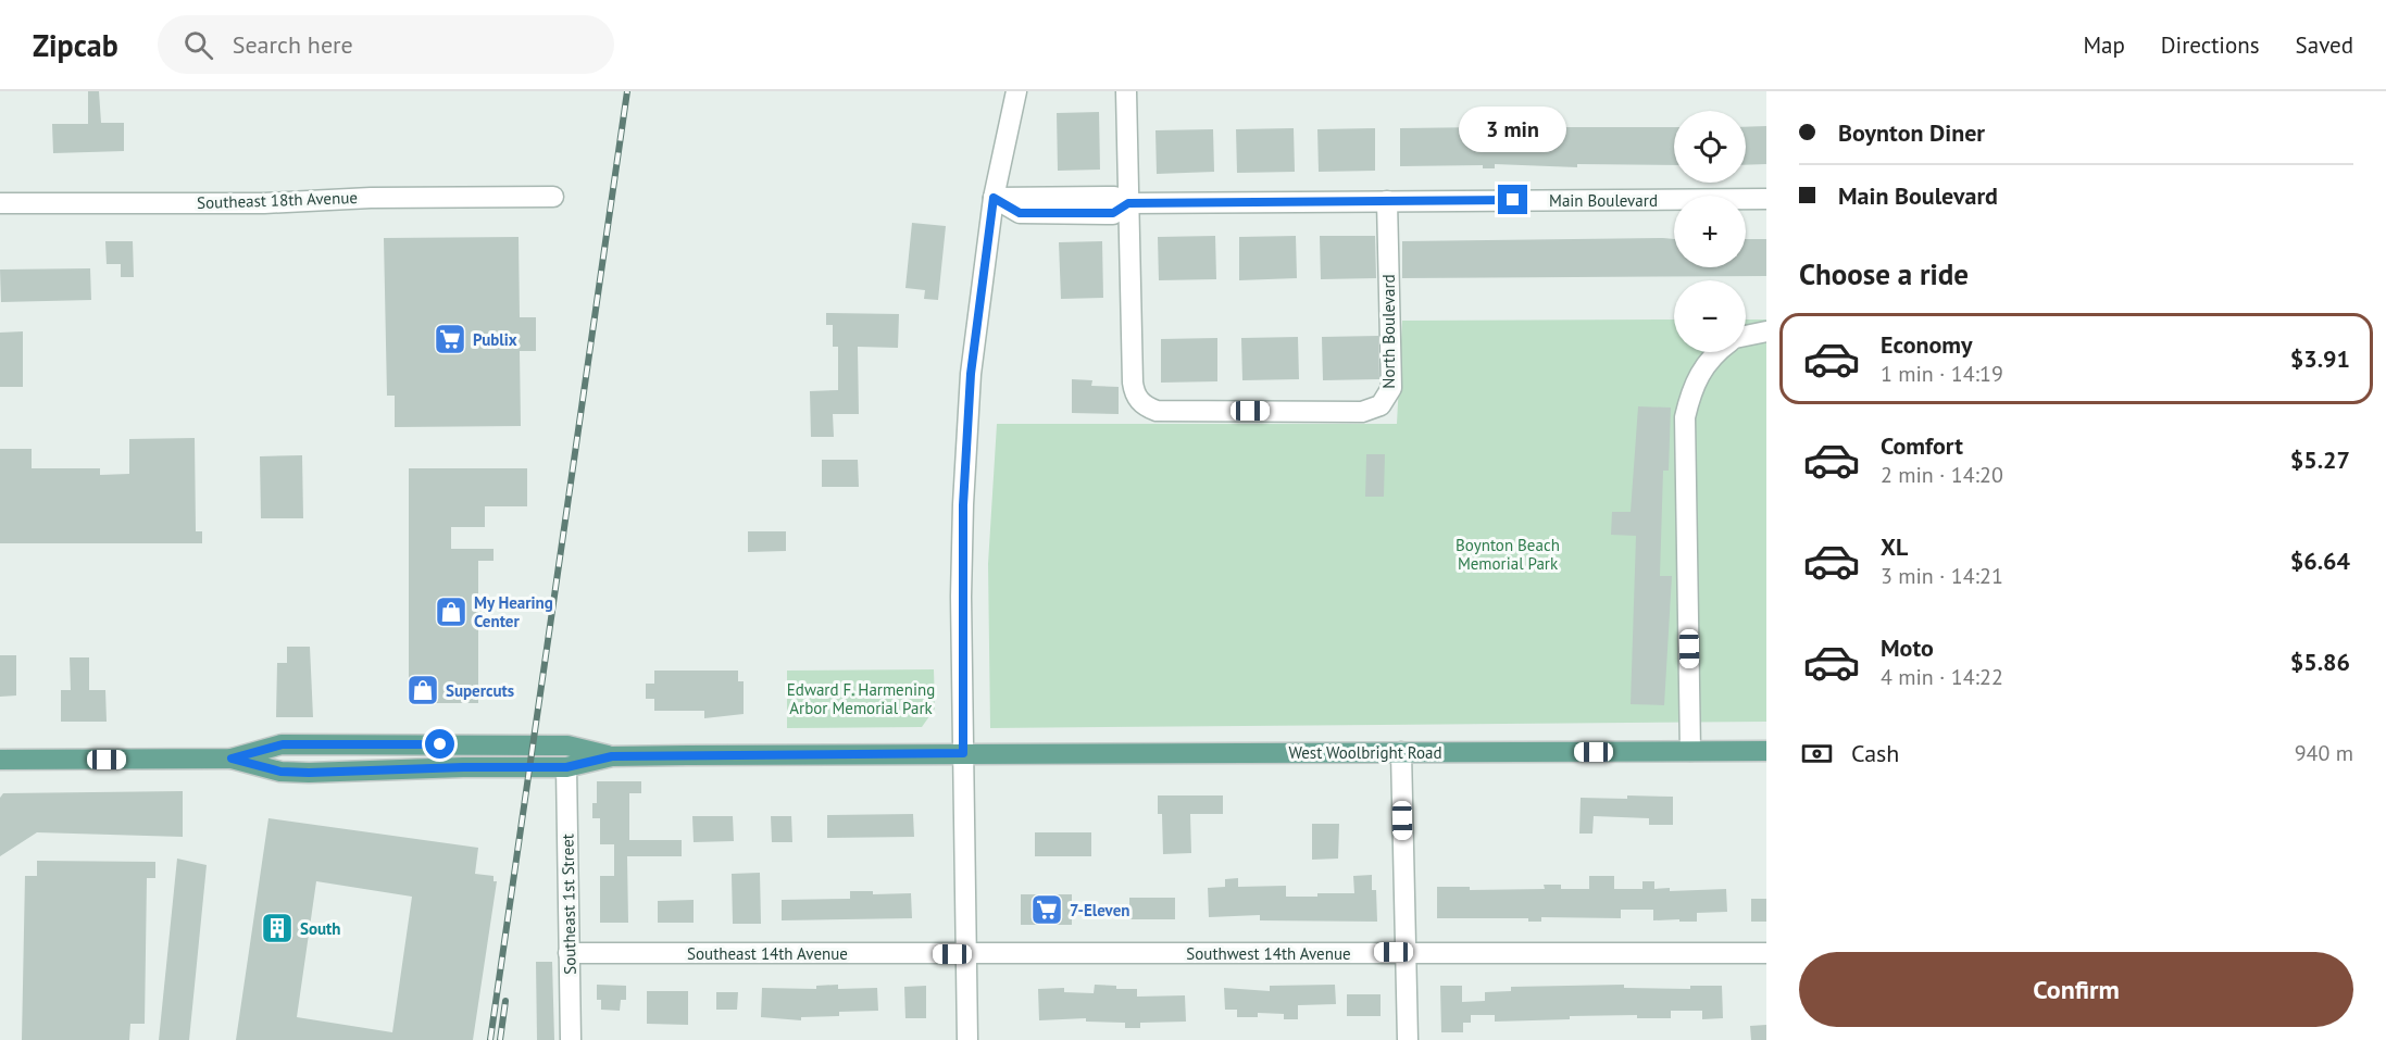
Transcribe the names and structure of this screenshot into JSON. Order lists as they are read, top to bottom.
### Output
{
  "streets": {
    "main road": ["West Woolbright Road"],
    "street": [
      "Southeast 18th Avenue",
      "Main Boulevard",
      "North Boulevard",
      "Southeast 1st Street",
      "Southeast 14th Avenue",
      "Southwest 14th Avenue"
    ]
  },
  "crossings": [
    ["Main Boulevard", "North Boulevard"],
    ["Southeast 1st Street", "Southeast 14th Avenue"],
    ["Southeast 14th Avenue", "Southwest 14th Avenue"]
  ],
  "parks": ["Boynton Beach Memorial Park", "Edward F. Harmening Arbor Memorial Park"],
  "places": {
    "supermarket": ["Publix", "7-Eleven"],
    "shop": ["My Hearing Center", "Supercuts"],
    "building": ["South"]
  },
  "page": {
    "header": "Zipcab",
    "search": "Search here",
    "nav": ["Map", "Directions", "Saved"],
    "banner": ["Boynton Diner", "Main Boulevard"],
    "bubble": "3 min",
    "map_buttons": ["+", "−"],
    "heading": "Choose a ride",
    "list": [
      {
        "name": "Economy",
        "note": "1 min · 14:19",
        "value": "$3.91"
      },
      {
        "name": "Comfort",
        "note": "2 min · 14:20",
        "value": "$5.27"
      },
      {
        "name": "XL",
        "note": "3 min · 14:21",
        "value": "$6.64"
      },
      {
        "name": "Moto",
        "note": "4 min · 14:22",
        "value": "$5.86"
      }
    ],
    "pay": ["Cash", "940 m"],
    "buttons": "Confirm"
  }
}
